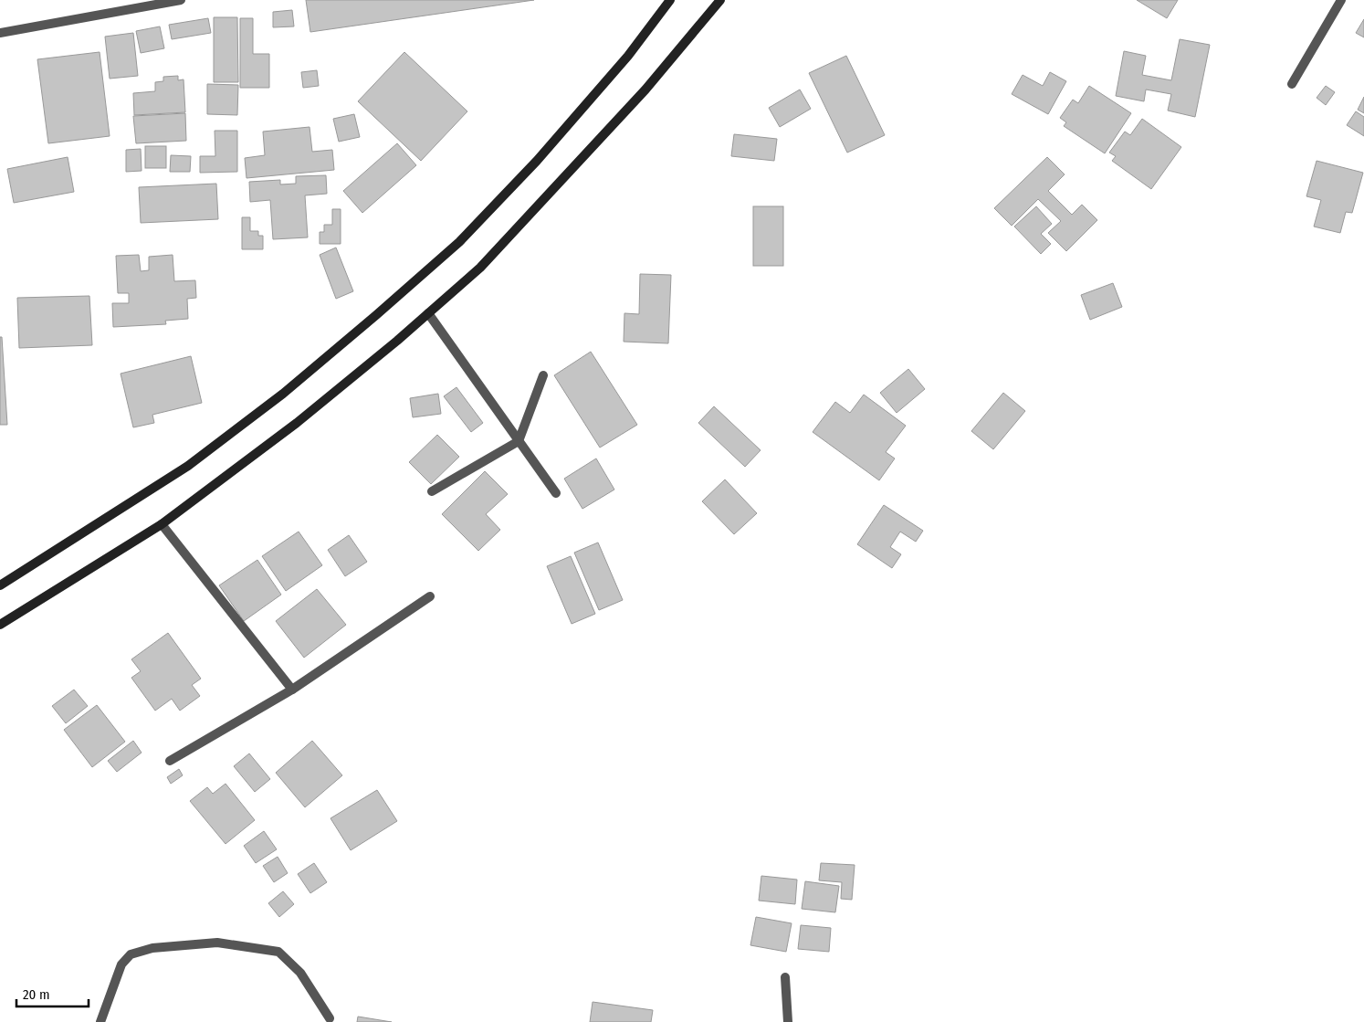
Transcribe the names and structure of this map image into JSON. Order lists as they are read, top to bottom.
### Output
{
  "scale_bar": "20 m"
}
